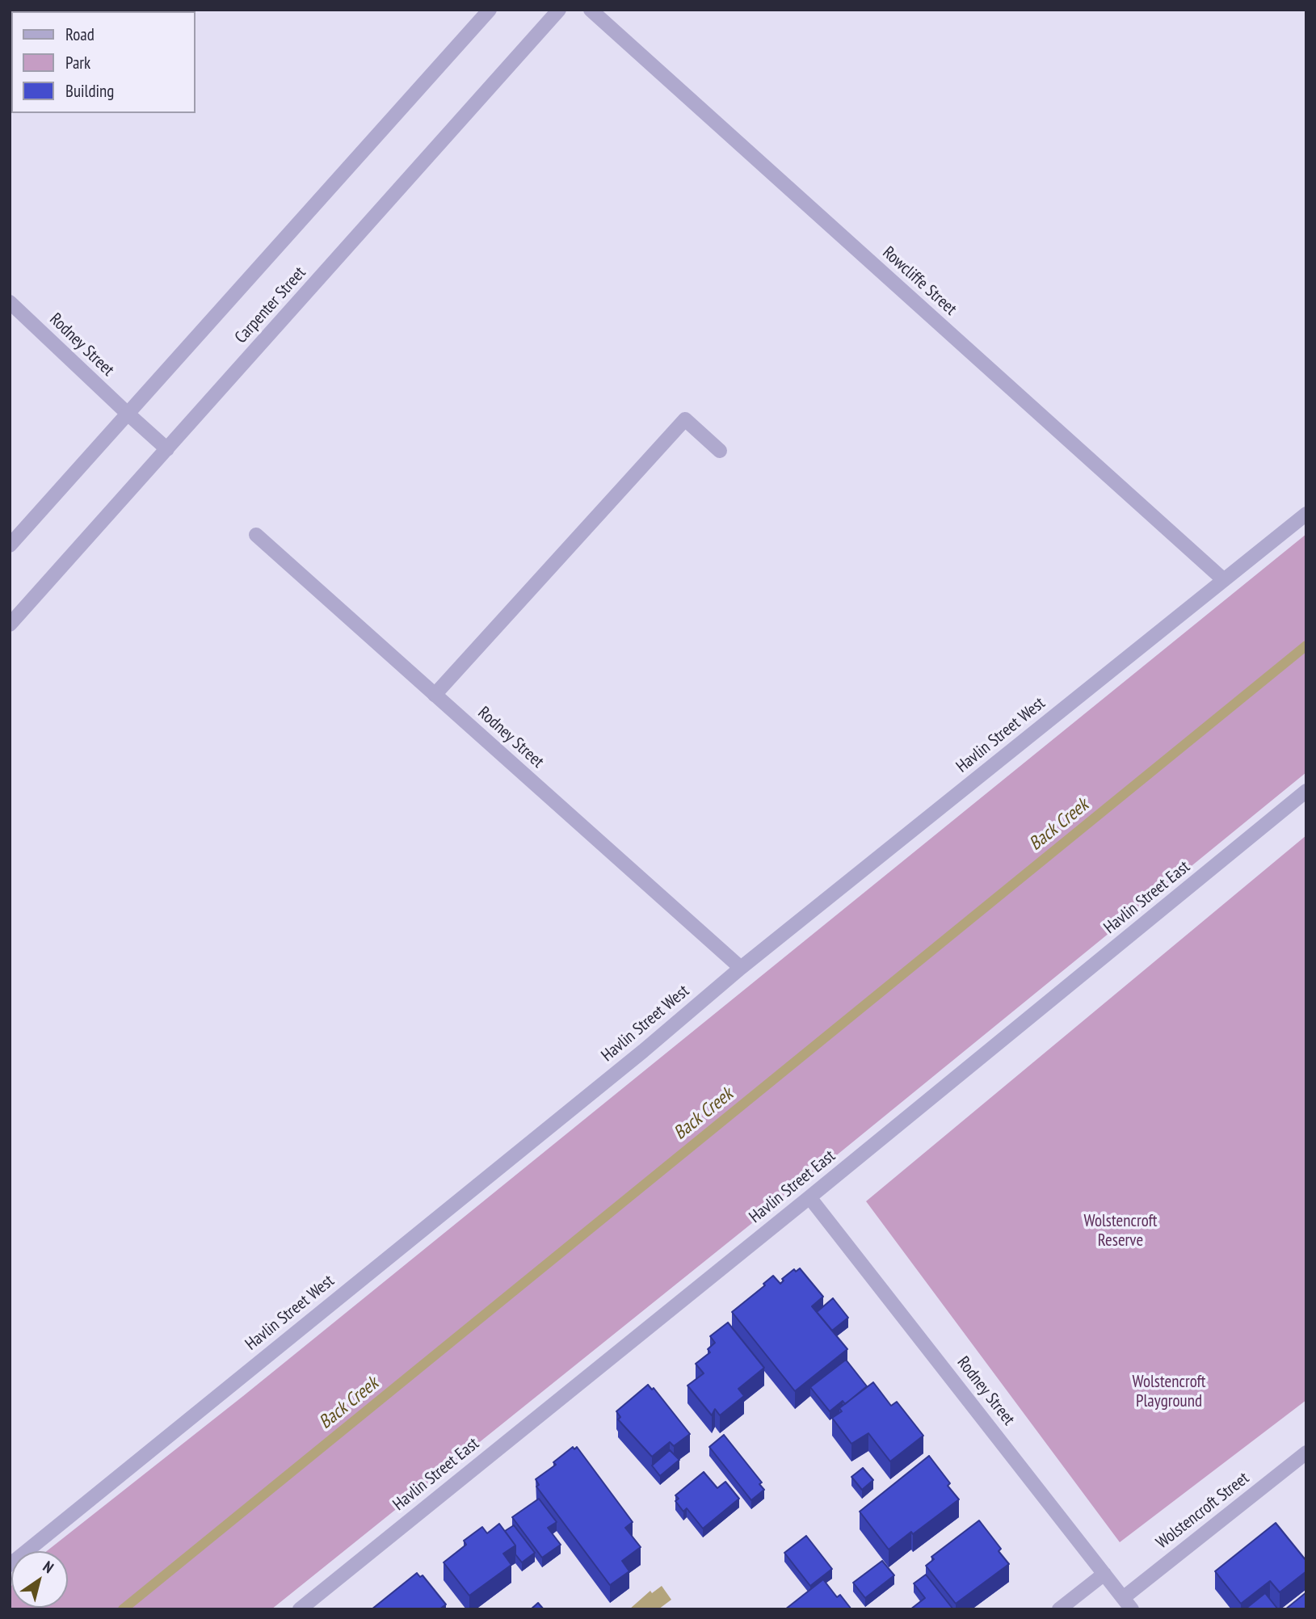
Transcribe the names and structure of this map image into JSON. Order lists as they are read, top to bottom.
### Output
{
  "streets": {
    "street": [
      "Rowcliffe Street",
      "Carpenter Street",
      "Rodney Street",
      "Havlin Street West",
      "Havlin Street East",
      "Wolstencroft Street"
    ]
  },
  "crossings": [
    ["Rowcliffe Street", "Havlin Street West"],
    ["Carpenter Street", "Rodney Street"],
    ["Rodney Street", "Havlin Street West"],
    ["Rodney Street", "Havlin Street East"],
    ["Rodney Street", "Wolstencroft Street"]
  ],
  "water": ["Back Creek"],
  "parks": ["Wolstencroft Reserve", "Wolstencroft Playground"],
  "legend": ["Road", "Park", "Building"],
  "north": "top right"
}
